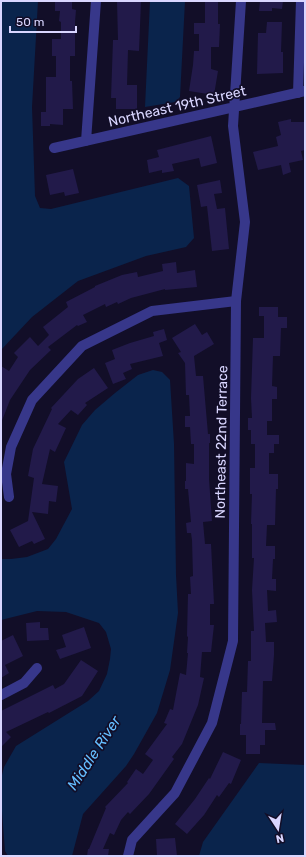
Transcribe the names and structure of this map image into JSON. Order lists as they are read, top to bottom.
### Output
{
  "streets": {
    "street": ["Northeast 19th Street", "Northeast 22nd Terrace"]
  },
  "crossings": [
    ["Northeast 19th Street", "Northeast 22nd Terrace"]
  ],
  "water": ["Middle River"],
  "scale_bar": "50 m",
  "north": "bottom"
}
